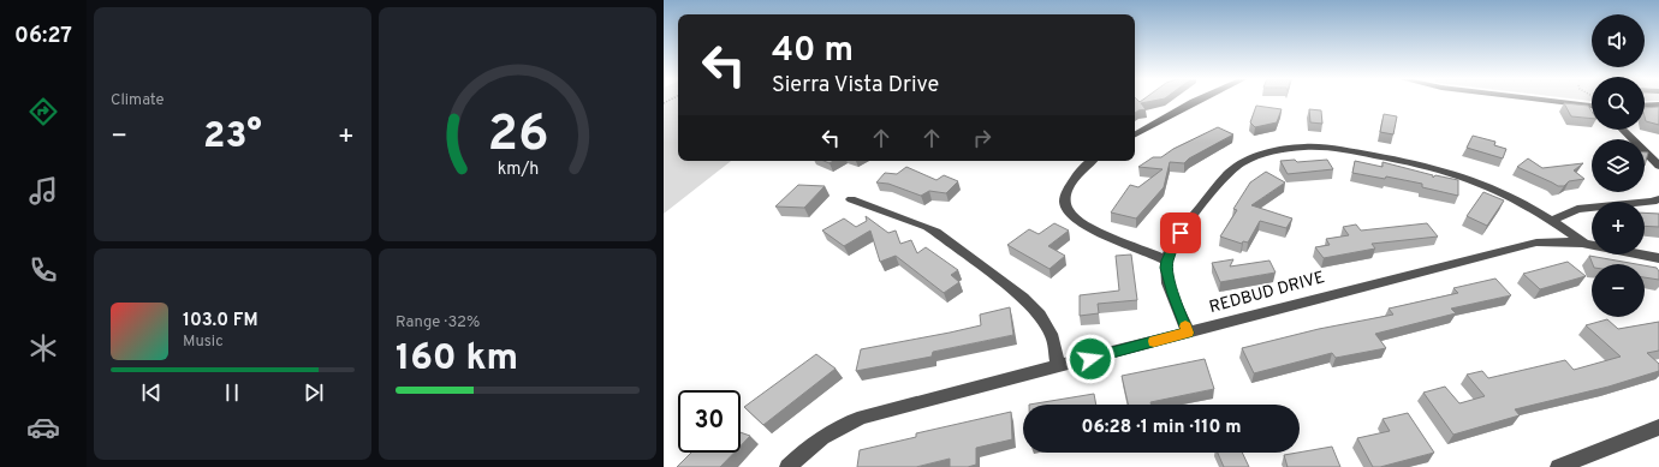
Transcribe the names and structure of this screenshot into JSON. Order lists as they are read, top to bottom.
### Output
{
  "streets": {
    "street": ["REDBUD DRIVE"]
  },
  "page": {
    "tabs": "06:27",
    "tile": [
      "Climate",
      ["Range · 32%", "160 km"]
    ],
    "map_buttons": ["+", "−"],
    "turn": ["40 m", "Sierra Vista Drive"],
    "heat": ["−", "23°", "+"],
    "song": ["103.0 FM", "Music"],
    "limit": "30",
    "trip": "06:28 · 1 min · 110 m",
    "gauge": ["26", "km/h"]
  }
}
